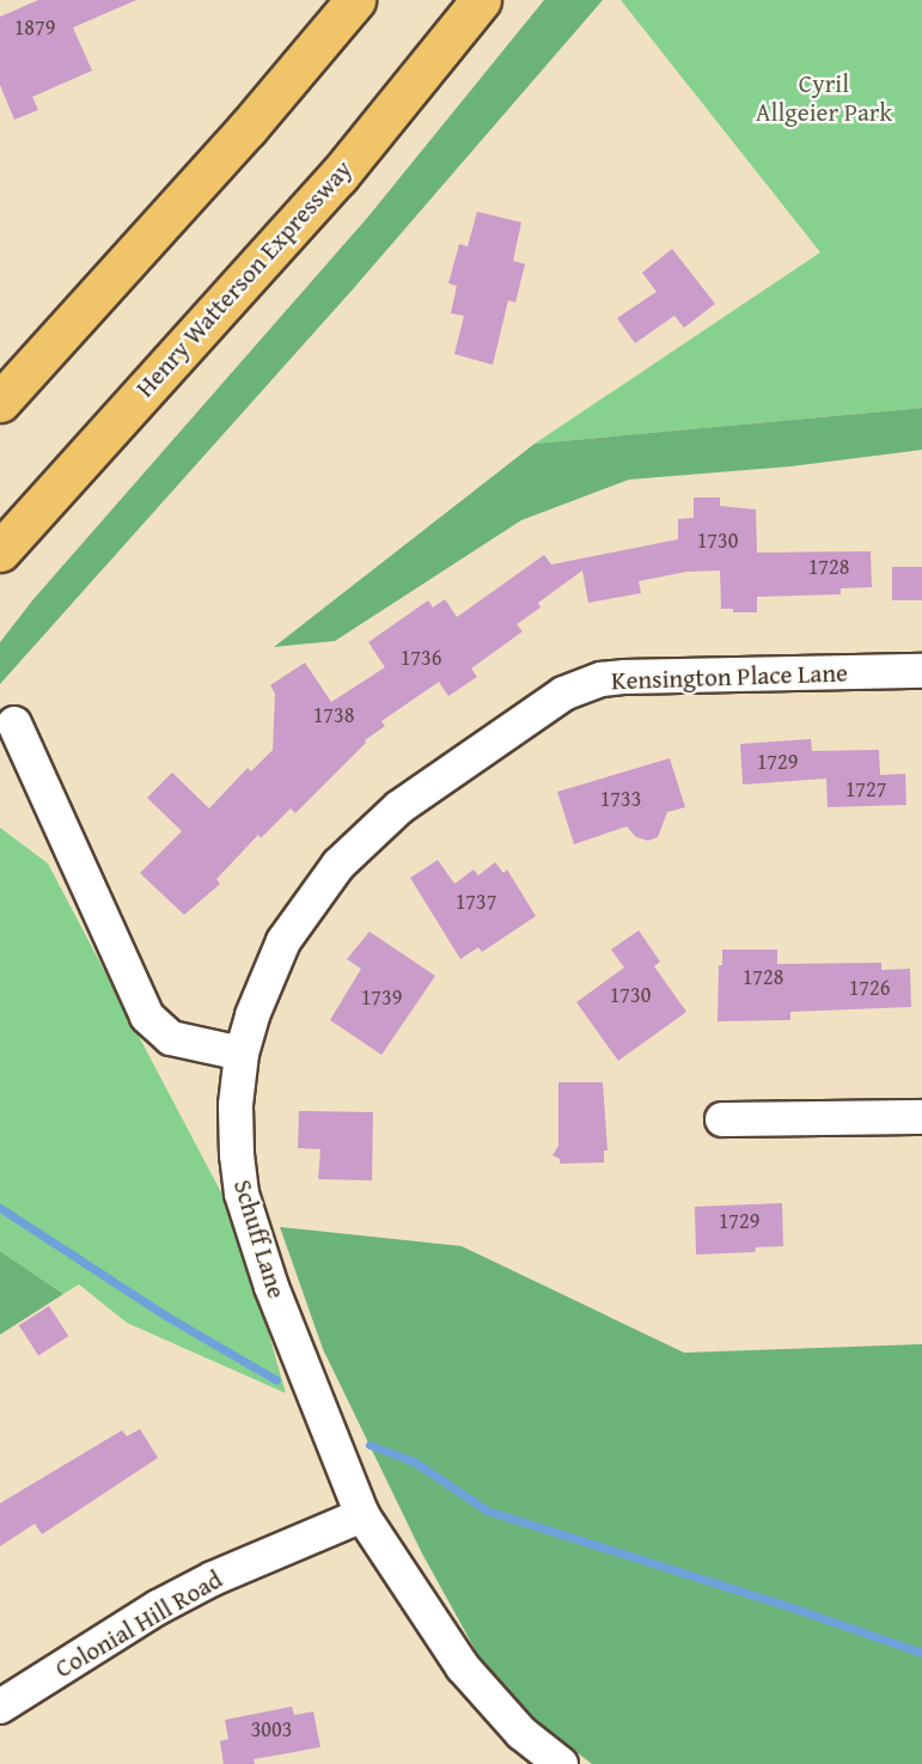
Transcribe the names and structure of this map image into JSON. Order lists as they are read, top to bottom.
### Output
{
  "streets": {
    "highway": ["Henry Watterson Expressway"],
    "street": ["Kensington Place Lane", "Schuff Lane", "Colonial Hill Road"]
  },
  "crossings": [
    ["Kensington Place Lane", "Schuff Lane"],
    ["Schuff Lane", "Colonial Hill Road"]
  ],
  "parks": ["Cyril Allgeier Park"],
  "house_numbers": [
    "1879",
    "1730",
    "1728",
    "1736",
    "1738",
    "1729",
    "1727",
    "1733",
    "1737",
    "1728",
    "1726",
    "1730",
    "1739",
    "1729",
    "3003"
  ]
}
